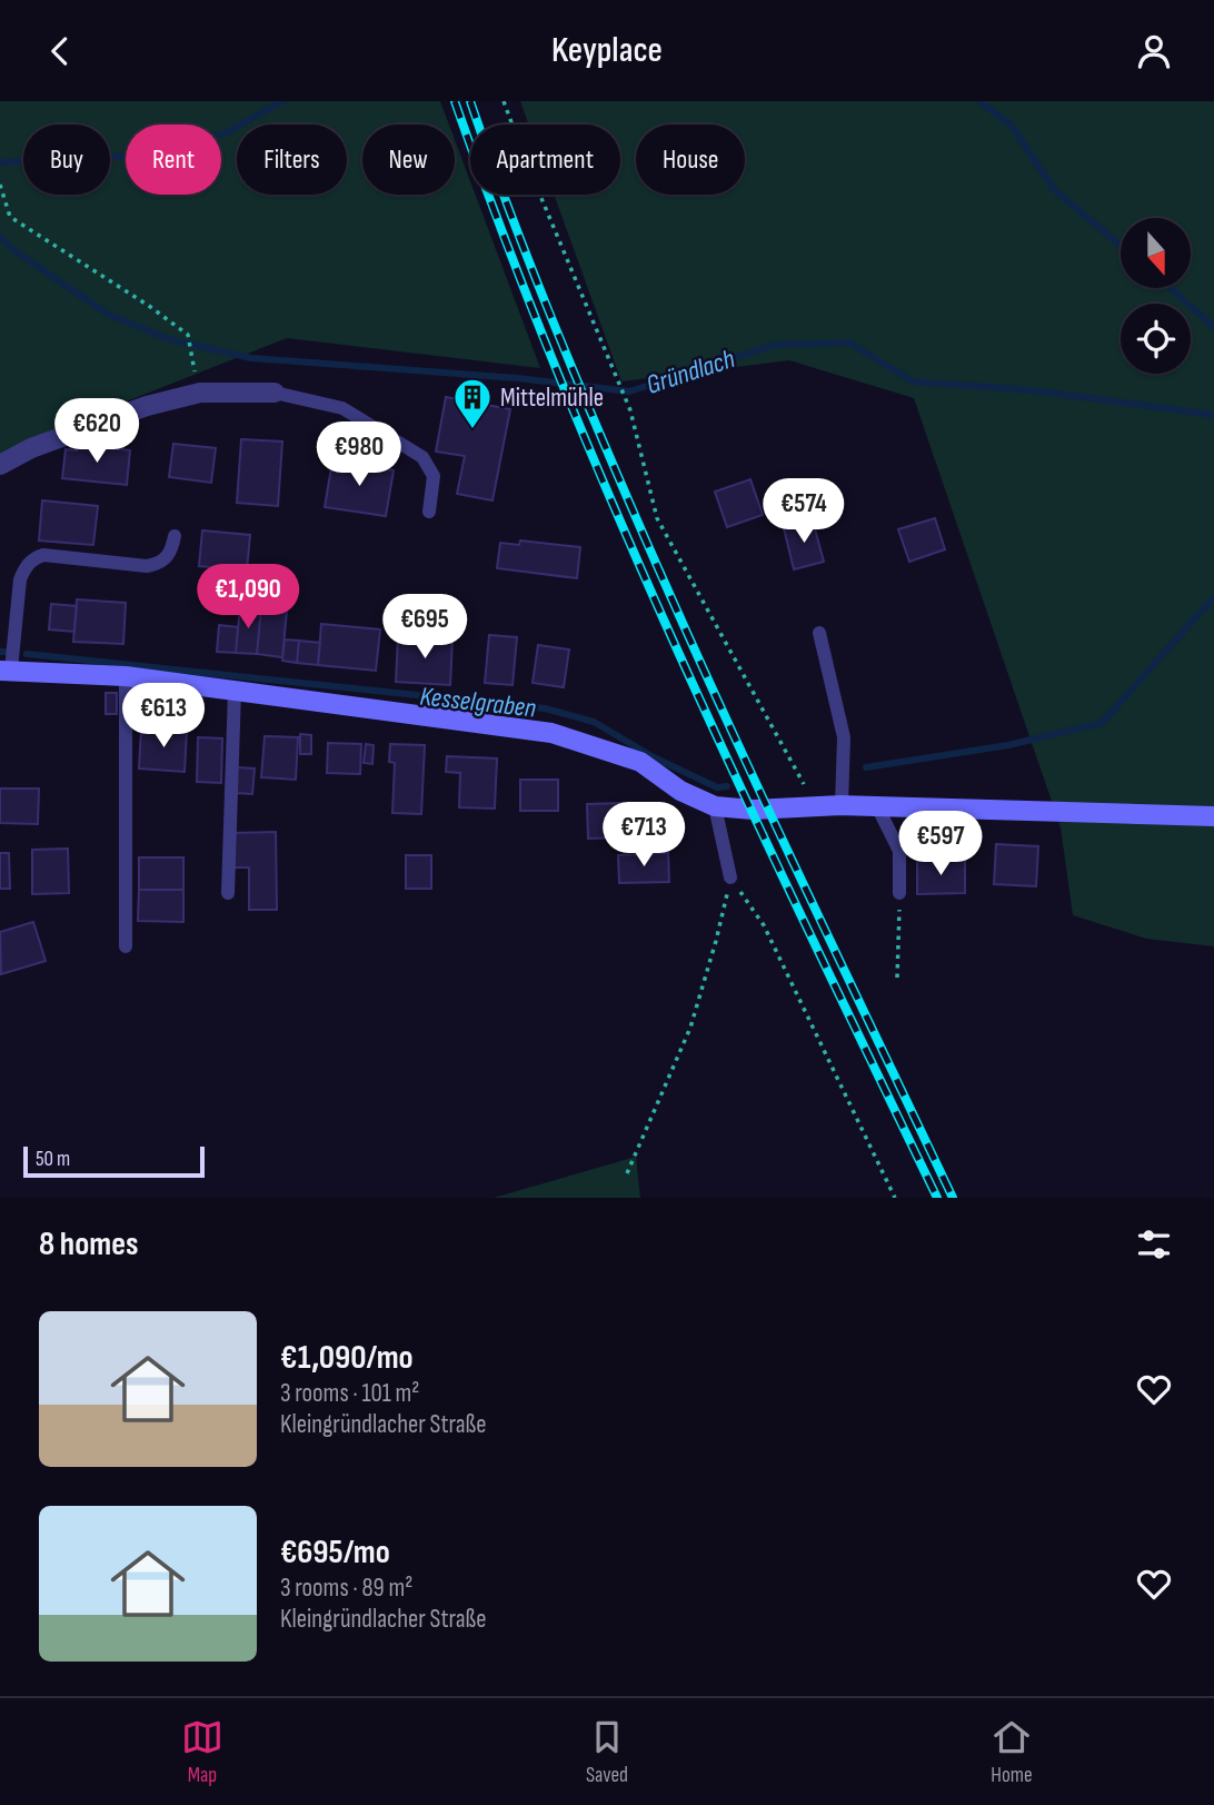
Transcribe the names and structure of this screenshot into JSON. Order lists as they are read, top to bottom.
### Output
{
  "water": ["Gründlach", "Kesselgraben"],
  "places": {
    "building": ["Mittelmühle"]
  },
  "scale_bar": "50 m",
  "north": "bottom",
  "page": {
    "header": "Keyplace",
    "chip": [
      "Buy",
      "Rent",
      "Filters",
      "New",
      "Apartment",
      "House"
    ],
    "price": [
      "€620",
      "€980",
      "€574",
      "€1,090",
      "€695",
      "€613",
      "€713",
      "€597"
    ],
    "scale": "50 m",
    "heading": "8 homes",
    "list": [
      {
        "name": "€1,090/mo",
        "note": "3 rooms · 101 m² · Kleingründlacher Straße"
      },
      {
        "name": "€695/mo",
        "note": "3 rooms · 89 m² · Kleingründlacher Straße"
      }
    ],
    "tabs": ["Map", "Saved", "Home"]
  }
}
